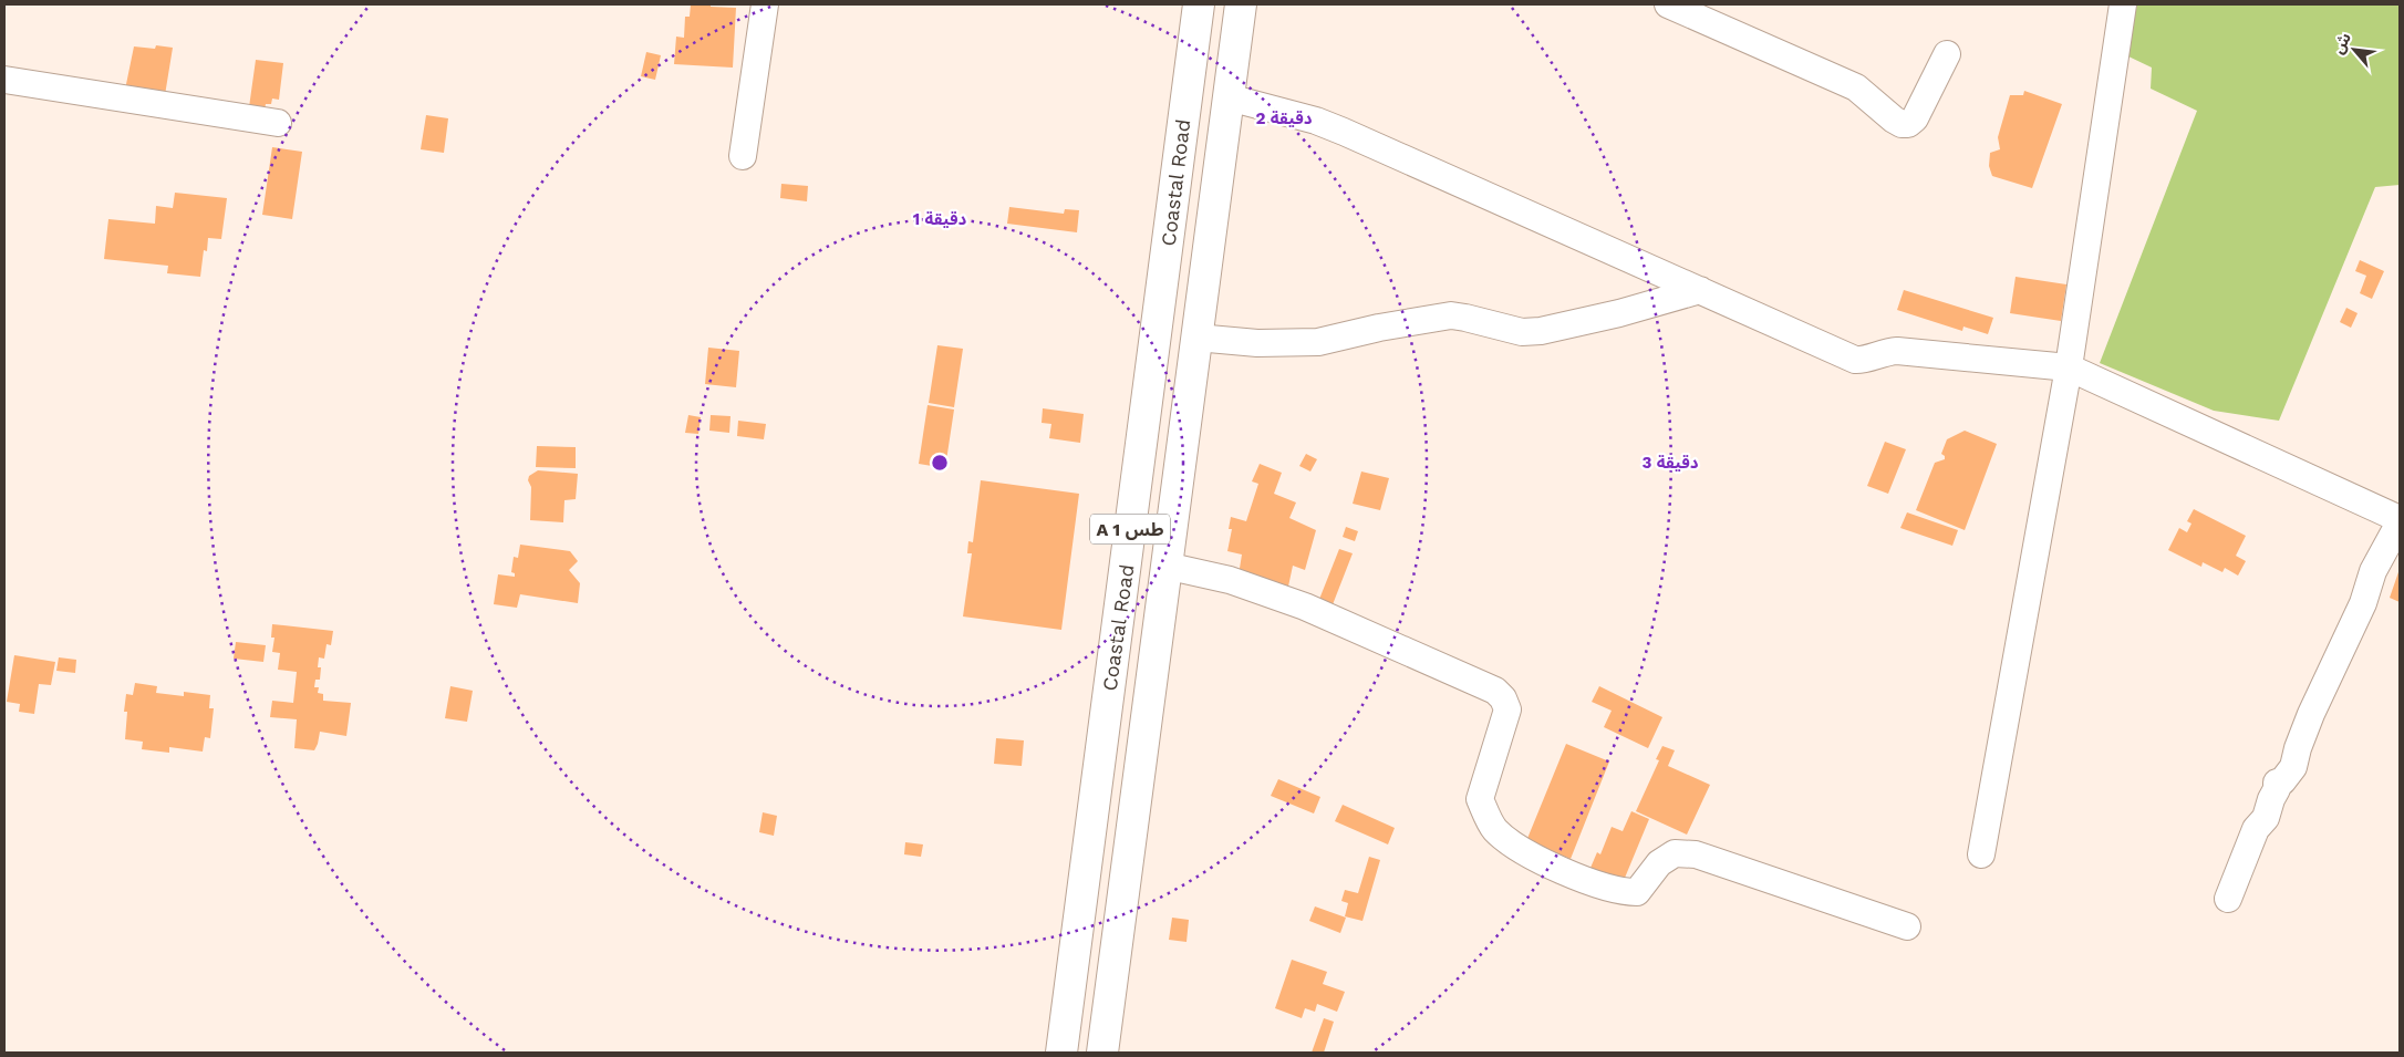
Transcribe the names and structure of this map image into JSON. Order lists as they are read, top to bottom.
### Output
{
  "streets": {
    "highway": ["Coastal Road", "A 1 طس"]
  },
  "north": "top left",
  "rings": ["2 دقيقة", "1 دقيقة", "3 دقيقة"]
}
